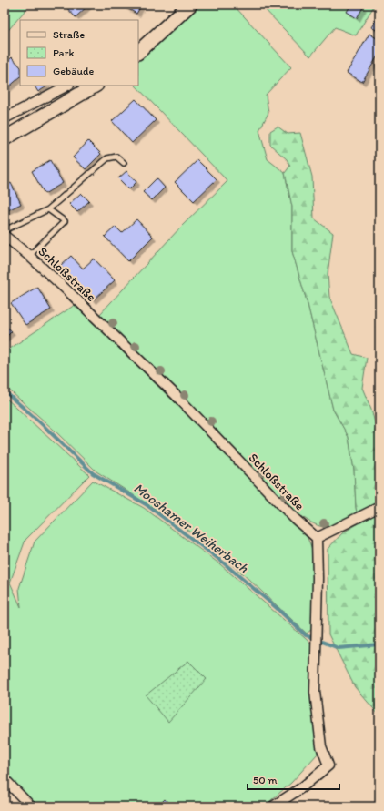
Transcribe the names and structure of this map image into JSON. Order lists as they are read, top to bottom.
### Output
{
  "streets": {
    "street": ["Schloßstraße"]
  },
  "water": ["Mooshamer Weiherbach"],
  "legend": ["Straße", "Park", "Gebäude"],
  "scale_bar": "50 m"
}
